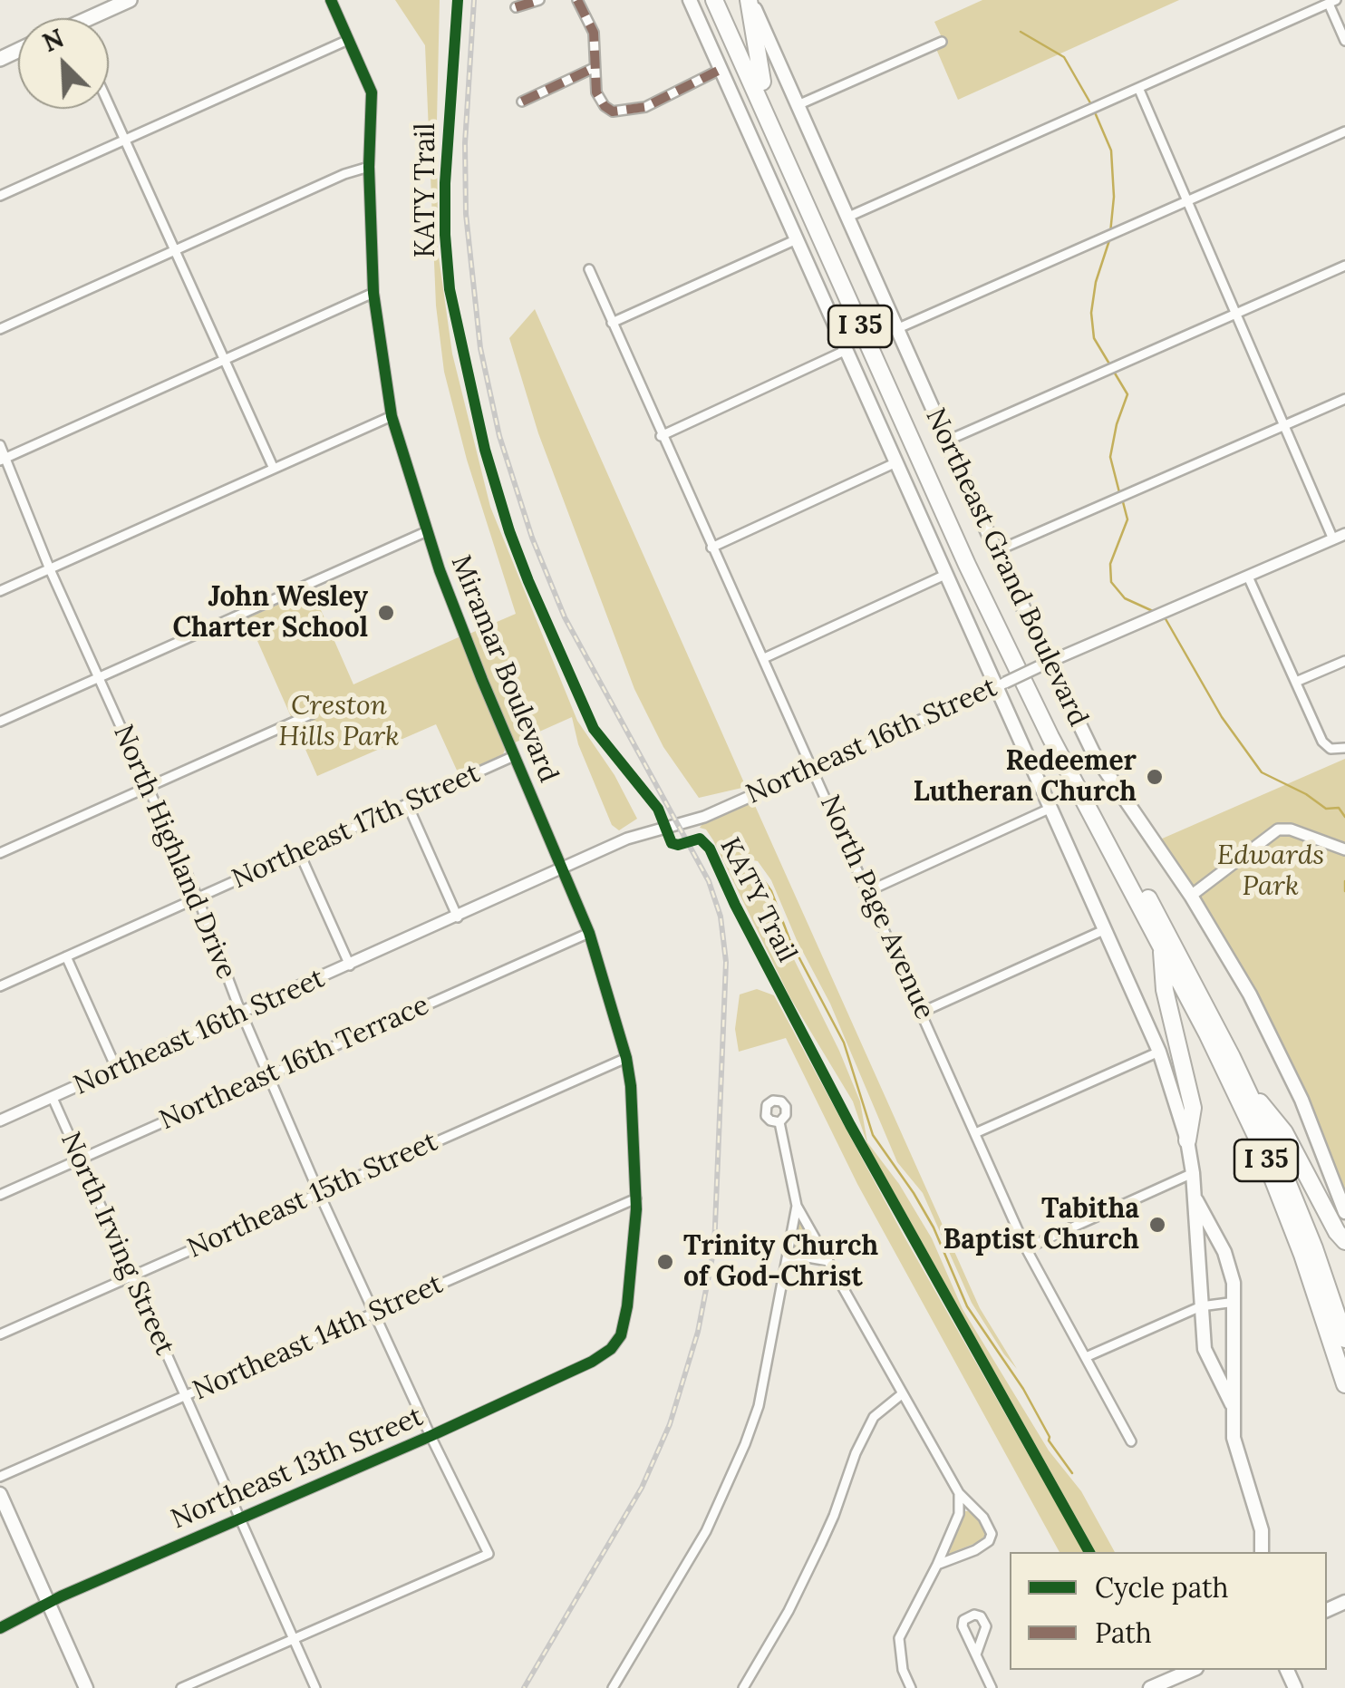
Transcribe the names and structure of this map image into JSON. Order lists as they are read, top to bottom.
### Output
{
  "streets": {
    "highway": ["I 35"],
    "main road": ["Northeast Grand Boulevard"],
    "street": [
      "Miramar Boulevard",
      "Northeast 16th Street",
      "Northeast 17th Street",
      "North Highland Drive",
      "North Page Avenue",
      "Northeast 16th Terrace",
      "Northeast 15th Street",
      "North Irving Street",
      "Northeast 14th Street",
      "Northeast 13th Street"
    ],
    "cycle path": ["KATY Trail"]
  },
  "crossings": [
    ["Northeast Grand Boulevard", "Northeast 16th Street"],
    ["Miramar Boulevard", "Northeast 16th Street"],
    ["Miramar Boulevard", "Northeast 17th Street"],
    ["Miramar Boulevard", "Northeast 16th Terrace"],
    ["Miramar Boulevard", "Northeast 15th Street"],
    ["Miramar Boulevard", "Northeast 14th Street"],
    ["Miramar Boulevard", "Northeast 13th Street"],
    ["Northeast 16th Street", "North Highland Drive"],
    ["Northeast 16th Street", "North Page Avenue"],
    ["Northeast 16th Street", "North Irving Street"],
    ["Northeast 17th Street", "North Highland Drive"],
    ["North Highland Drive", "Northeast 16th Terrace"],
    ["North Highland Drive", "Northeast 15th Street"],
    ["North Highland Drive", "North Irving Street"],
    ["North Highland Drive", "Northeast 14th Street"],
    ["North Highland Drive", "Northeast 13th Street"],
    ["Northeast 16th Terrace", "North Irving Street"],
    ["Northeast 15th Street", "North Irving Street"],
    ["North Irving Street", "Northeast 14th Street"],
    ["North Irving Street", "Northeast 13th Street"]
  ],
  "parks": ["Creston Hills Park", "Edwards Park"],
  "places": [
    "John Wesley Charter School",
    "Redeemer Lutheran Church",
    "Tabitha Baptist Church",
    "Trinity Church of God-Christ"
  ],
  "legend": ["Cycle path", "Path"],
  "north": "top left"
}
